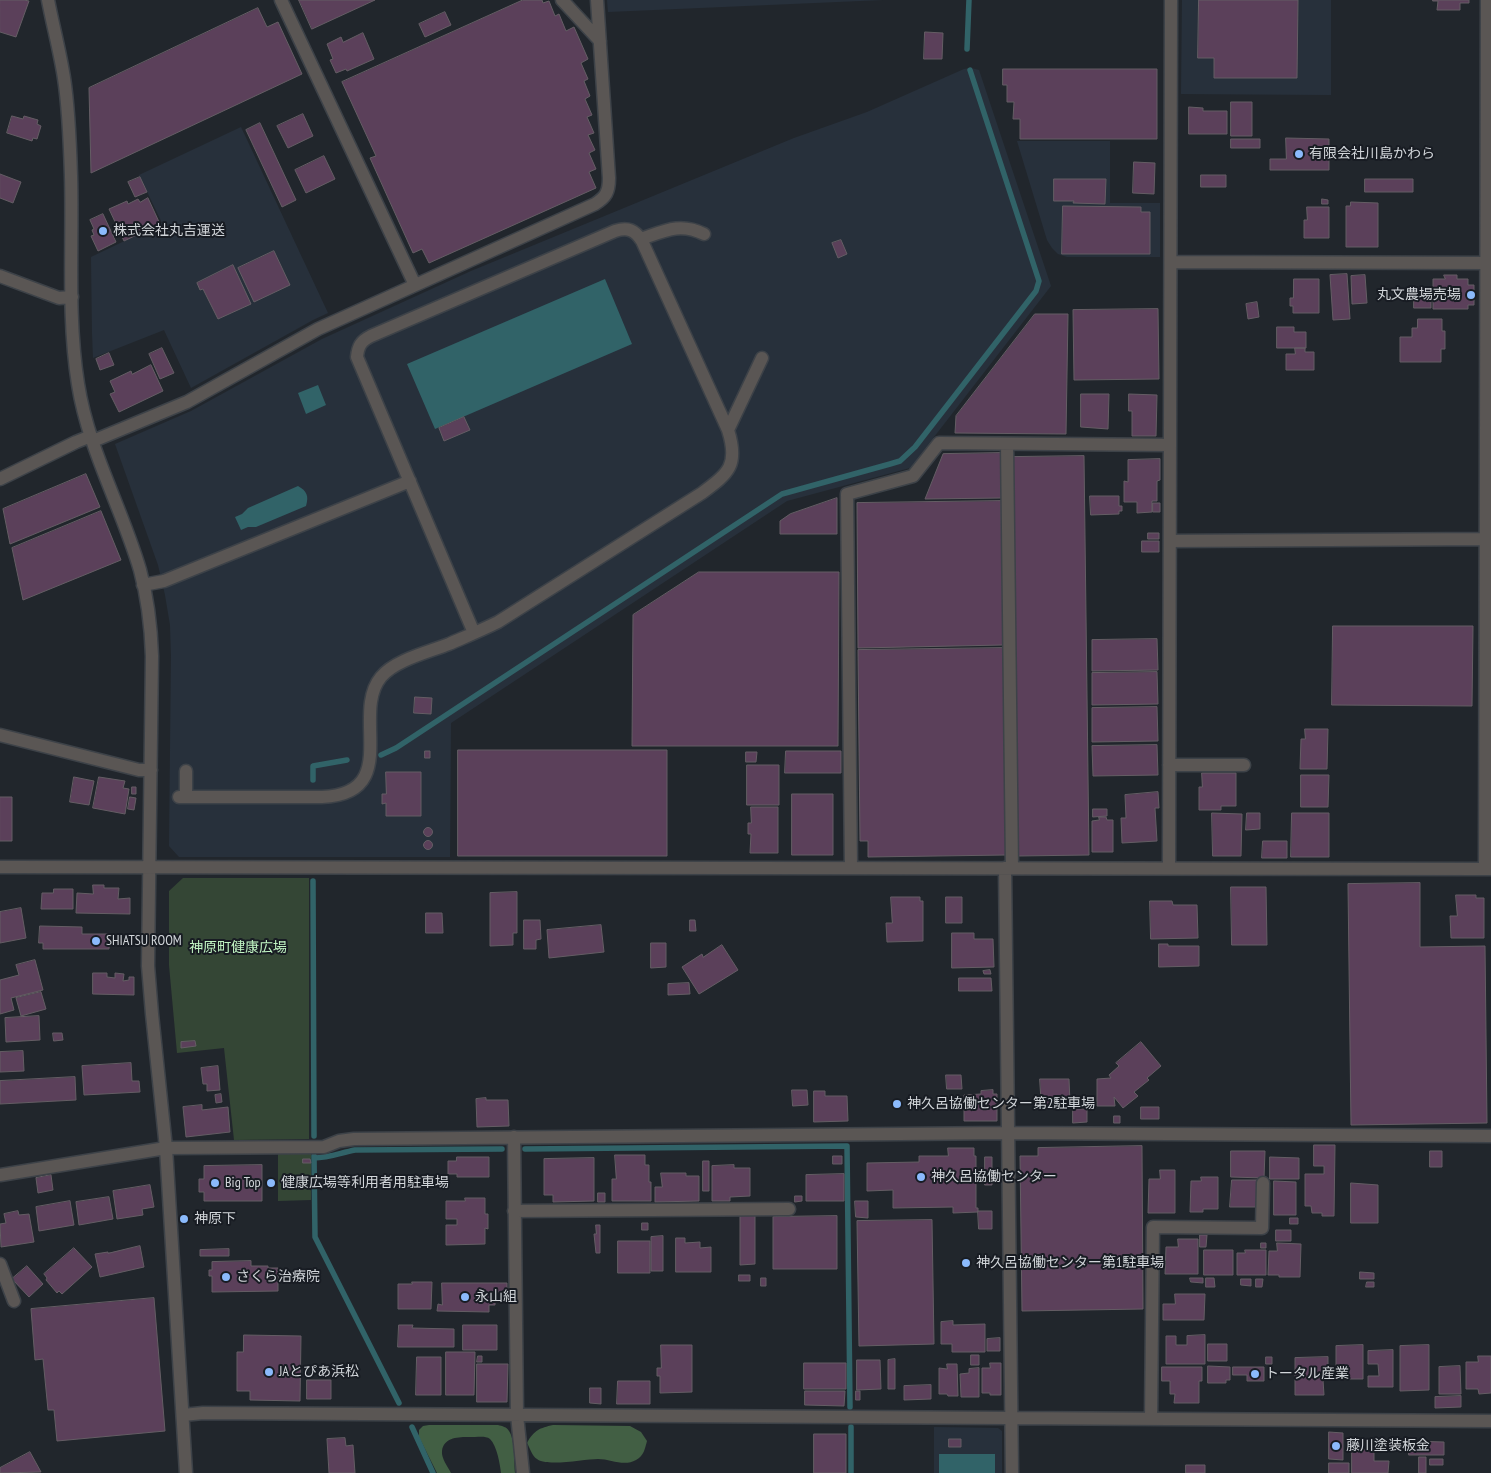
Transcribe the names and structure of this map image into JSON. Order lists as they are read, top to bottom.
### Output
{
  "parks": ["神原町健康広場"],
  "places": [
    "有限会社川島かわら",
    "株式会社丸吉運送",
    "丸文農場売場",
    "SHIATSU ROOM",
    "神久呂協働センター第2駐車場",
    "神久呂協働センター",
    "Big Top",
    "健康広場等利用者用駐車場",
    "神原下",
    "神久呂協働センター第1駐車場",
    "さくら治療院",
    "永山組",
    "JAとぴあ浜松",
    "トータル産業",
    "藤川塗装板金"
  ]
}
